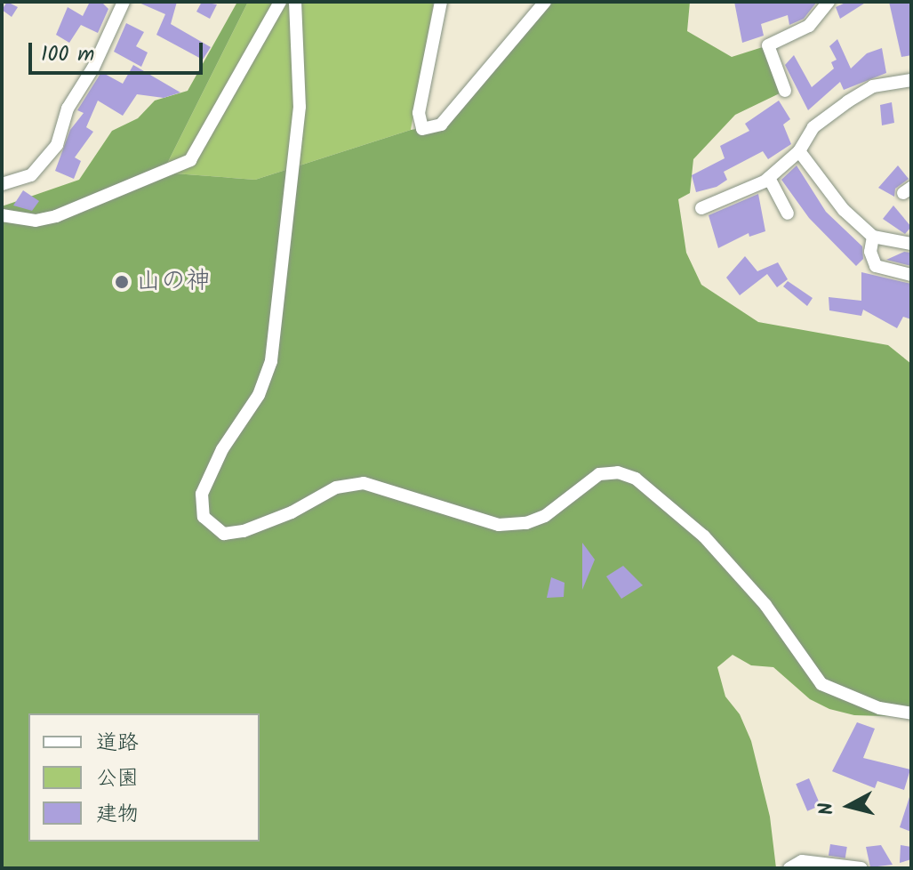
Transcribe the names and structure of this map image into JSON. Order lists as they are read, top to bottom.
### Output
{
  "places": ["山の神"],
  "legend": ["道路", "公園", "建物"],
  "scale_bar": "100 m",
  "north": "left"
}
